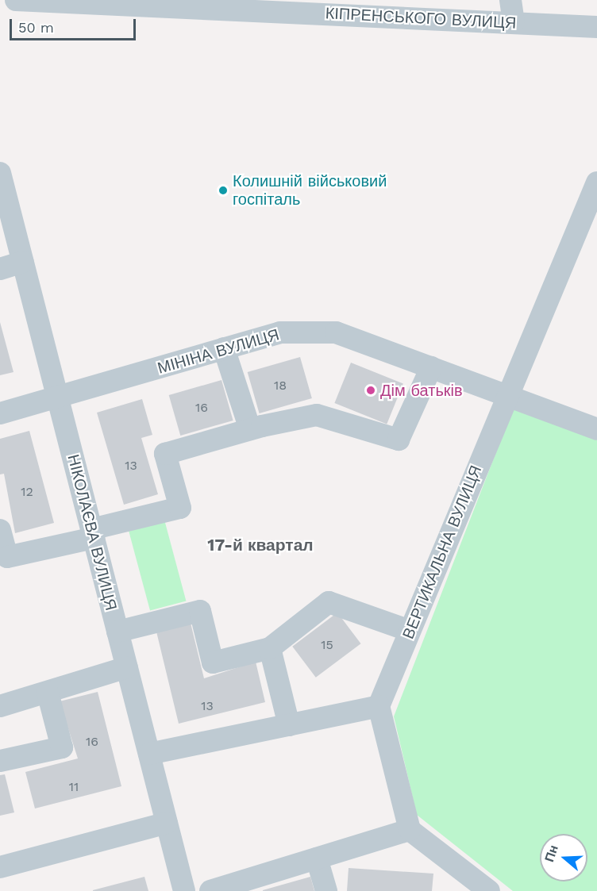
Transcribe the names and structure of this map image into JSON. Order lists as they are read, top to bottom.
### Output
{
  "streets": {
    "street": [
      "КІПРЕНСЬКОГО ВУЛИЦЯ",
      "МІНІНА ВУЛИЦЯ",
      "НІКОЛАЄВА ВУЛИЦЯ",
      "ВЕРТИКАЛЬНА ВУЛИЦЯ"
    ]
  },
  "crossings": [
    ["МІНІНА ВУЛИЦЯ", "НІКОЛАЄВА ВУЛИЦЯ"],
    ["МІНІНА ВУЛИЦЯ", "ВЕРТИКАЛЬНА ВУЛИЦЯ"]
  ],
  "districts": ["17-й квартал"],
  "places": ["Колишній військовий госпіталь", "Дім батьків"],
  "house_numbers": [
    "18",
    "16",
    "13",
    "12",
    "15",
    "13",
    "16",
    "11"
  ],
  "scale_bar": "50 m",
  "north": "left"
}
